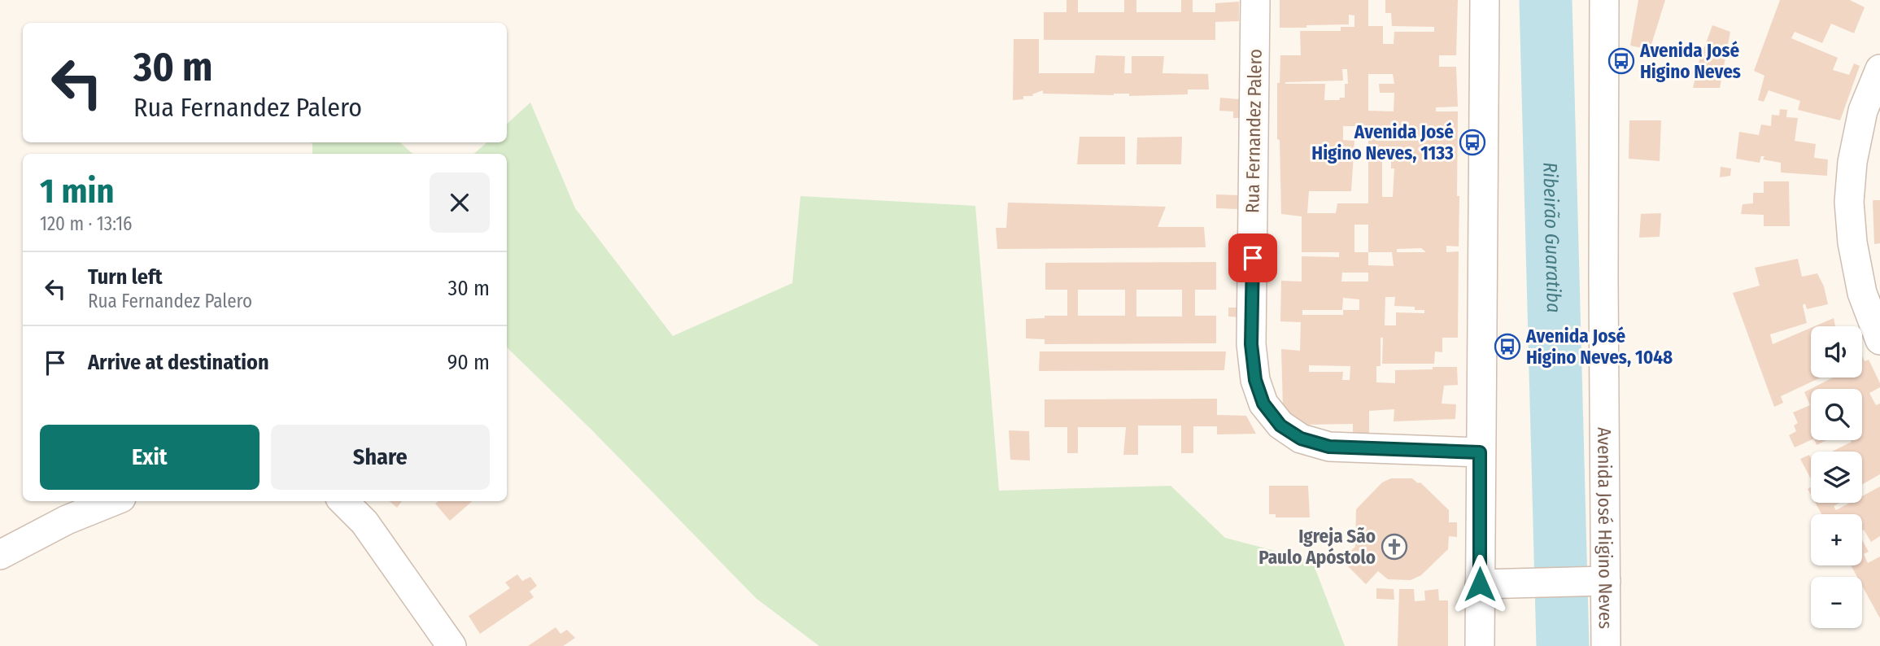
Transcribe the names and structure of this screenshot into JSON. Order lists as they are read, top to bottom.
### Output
{
  "streets": {
    "street": ["Rua Fernandez Palero", "Avenida José Higino Neves"]
  },
  "water": ["Ribeirão Guaratiba"],
  "places": {
    "bus stop": ["Avenida José Higino Neves", "Avenida José Higino Neves, 1133", "Avenida José Higino Neves, 1048"],
    "church": ["Igreja São Paulo Apóstolo"]
  },
  "page": {
    "turn": ["30 m", "Rua Fernandez Palero"],
    "heading": ["1 min", "120 m · 13:16"],
    "list": [
      {
        "name": "Turn left",
        "note": "Rua Fernandez Palero",
        "value": "30 m"
      },
      {
        "name": "Arrive at destination",
        "value": "90 m"
      }
    ],
    "map_buttons": ["+", "−"],
    "buttons": ["Exit", "Share"]
  }
}
